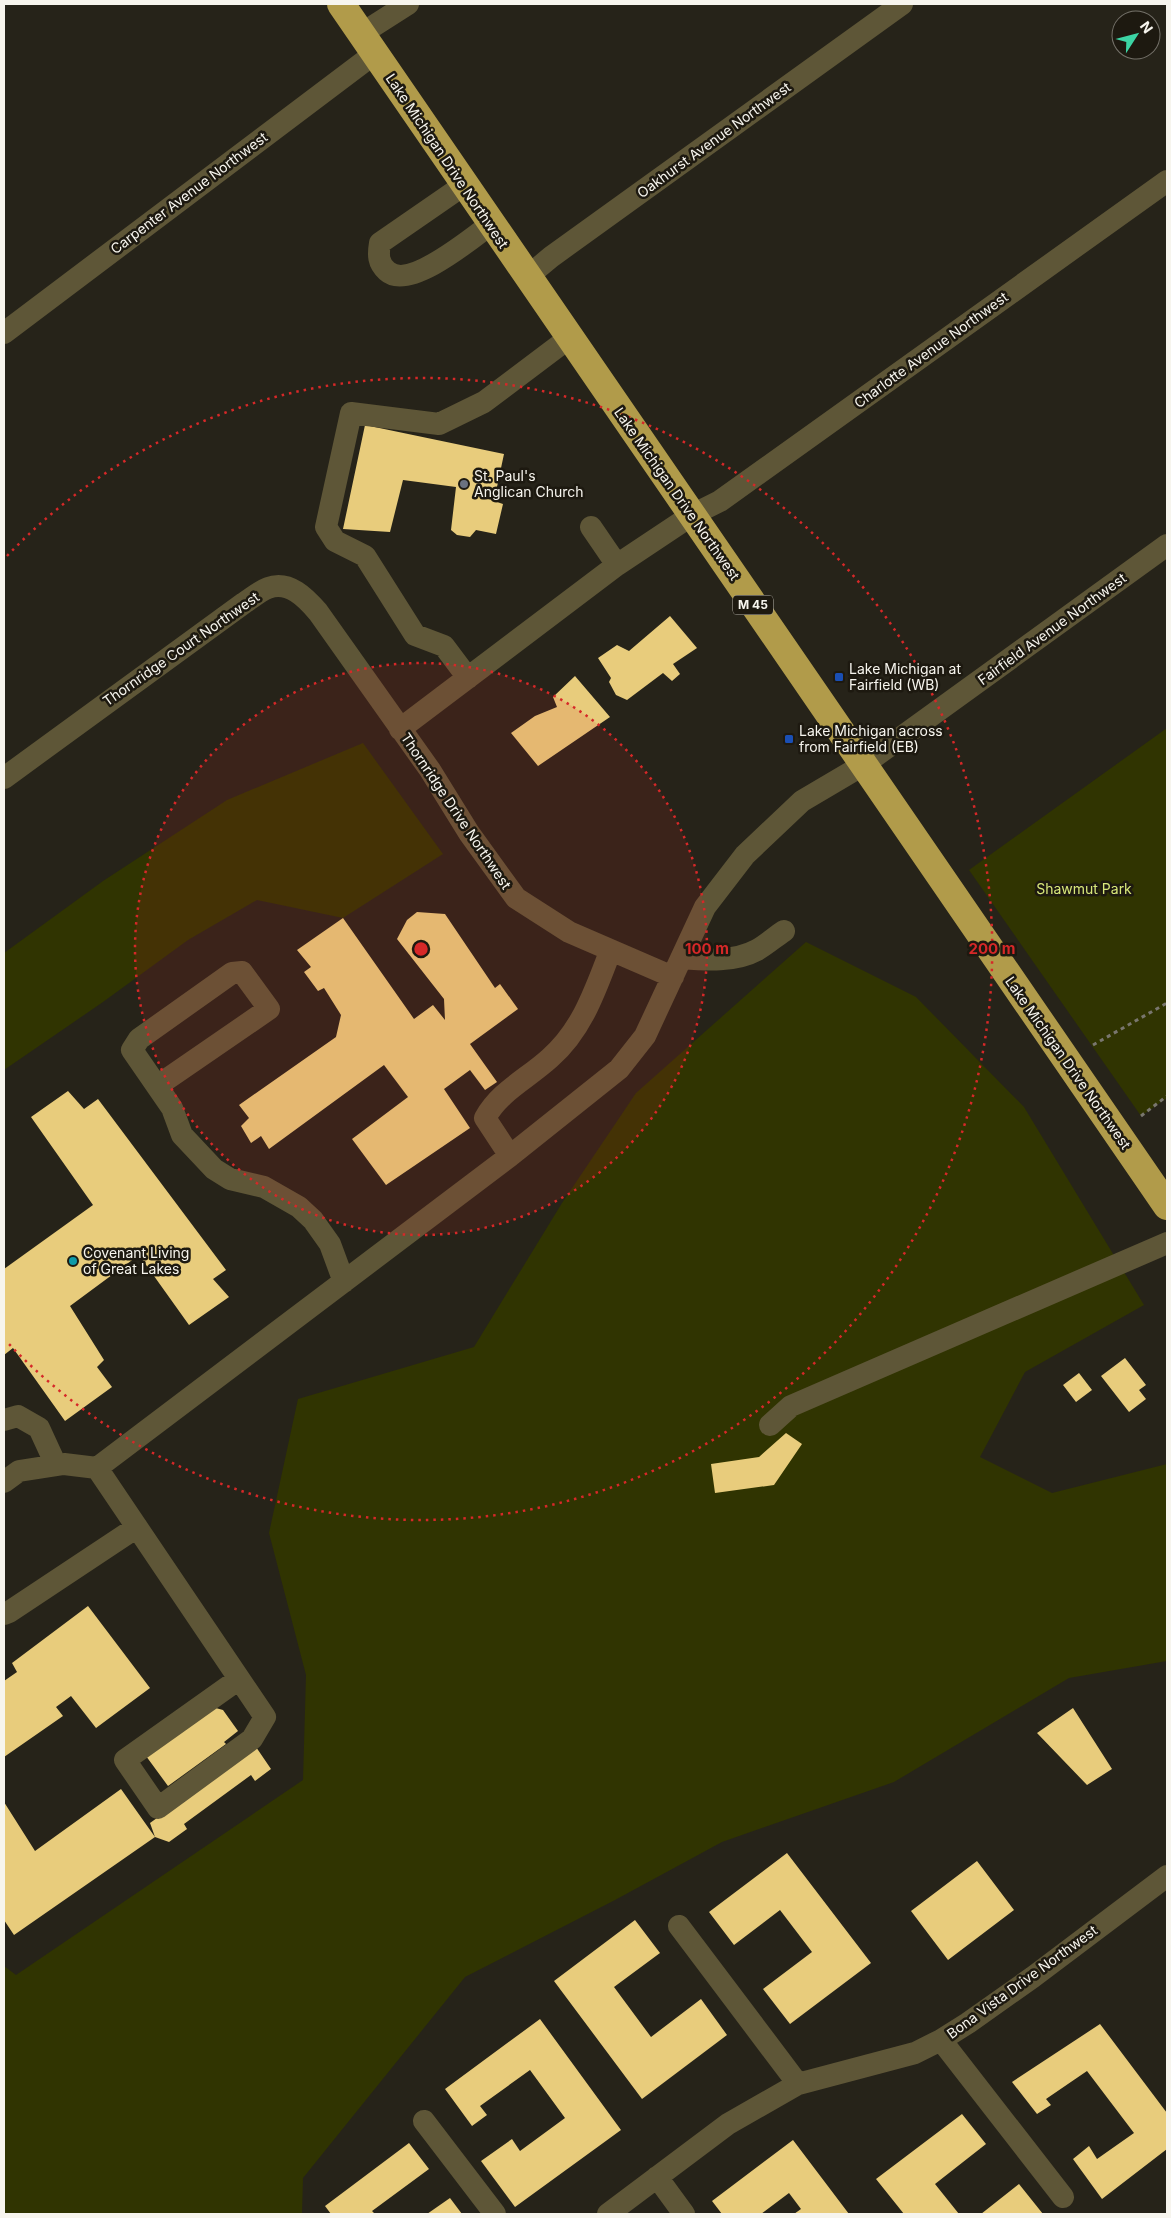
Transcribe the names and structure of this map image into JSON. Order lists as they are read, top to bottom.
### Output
{
  "streets": {
    "highway": ["Lake Michigan Drive Northwest", "M 45"],
    "street": [
      "Oakhurst Avenue Northwest",
      "Carpenter Avenue Northwest",
      "Charlotte Avenue Northwest",
      "Fairfield Avenue Northwest",
      "Thornridge Court Northwest",
      "Thornridge Drive Northwest",
      "Bona Vista Drive Northwest"
    ]
  },
  "crossings": [
    ["Oakhurst Avenue Northwest", "Lake Michigan Drive Northwest"],
    ["Lake Michigan Drive Northwest", "Carpenter Avenue Northwest"],
    ["Lake Michigan Drive Northwest", "Charlotte Avenue Northwest"],
    ["Lake Michigan Drive Northwest", "Fairfield Avenue Northwest"],
    ["Lake Michigan Drive Northwest", "Thornridge Drive Northwest"],
    ["Charlotte Avenue Northwest", "Thornridge Drive Northwest"],
    ["Fairfield Avenue Northwest", "Thornridge Drive Northwest"],
    ["Thornridge Court Northwest", "Thornridge Drive Northwest"]
  ],
  "parks": ["Shawmut Park"],
  "places": {
    "other": ["St. Paul's Anglican Church", "Covenant Living of Great Lakes"],
    "transit": ["Lake Michigan at Fairfield (WB)", "Lake Michigan across from Fairfield (EB)"]
  },
  "north": "top right",
  "rings": ["100 m", "200 m"]
}
